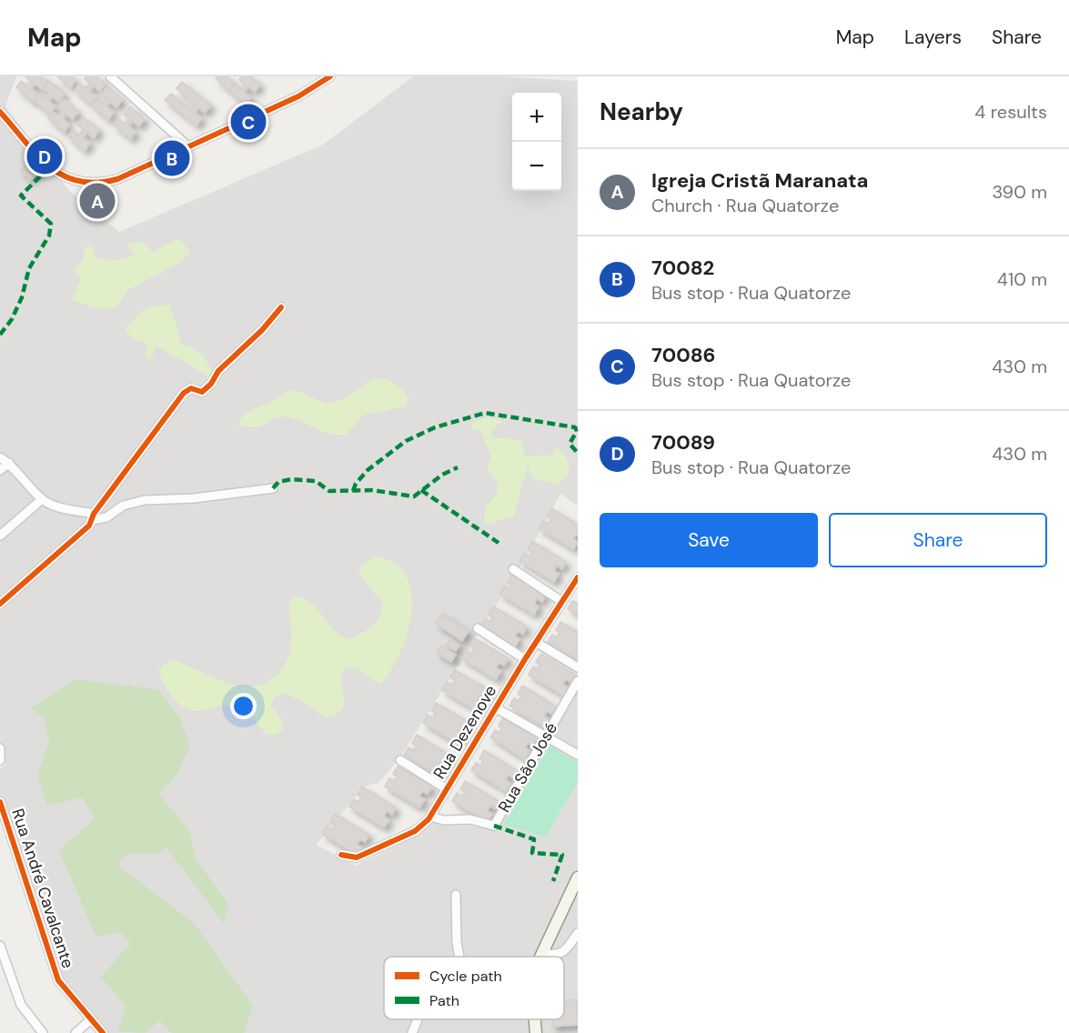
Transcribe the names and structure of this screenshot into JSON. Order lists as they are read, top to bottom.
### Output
{
  "streets": {
    "street": ["Rua Dezenove", "Rua São José", "Rua André Cavalcante"]
  },
  "crossings": [
    ["Rua Dezenove", "Rua São José"]
  ],
  "legend": ["Cycle path", "Path"],
  "page": {
    "header": "Map",
    "nav": ["Map", "Layers", "Share"],
    "heading": ["Nearby", "4 results"],
    "map_buttons": ["+", "−"],
    "pins": [
      "C",
      "D",
      "B",
      "A"
    ],
    "list": [
      {
        "mark": "A",
        "name": "Igreja Cristã Maranata",
        "note": "Church · Rua Quatorze",
        "value": "390 m"
      },
      {
        "mark": "B",
        "name": "70082",
        "note": "Bus stop · Rua Quatorze",
        "value": "410 m"
      },
      {
        "mark": "C",
        "name": "70086",
        "note": "Bus stop · Rua Quatorze",
        "value": "430 m"
      },
      {
        "mark": "D",
        "name": "70089",
        "note": "Bus stop · Rua Quatorze",
        "value": "430 m"
      }
    ],
    "buttons": ["Save", "Share"]
  }
}
